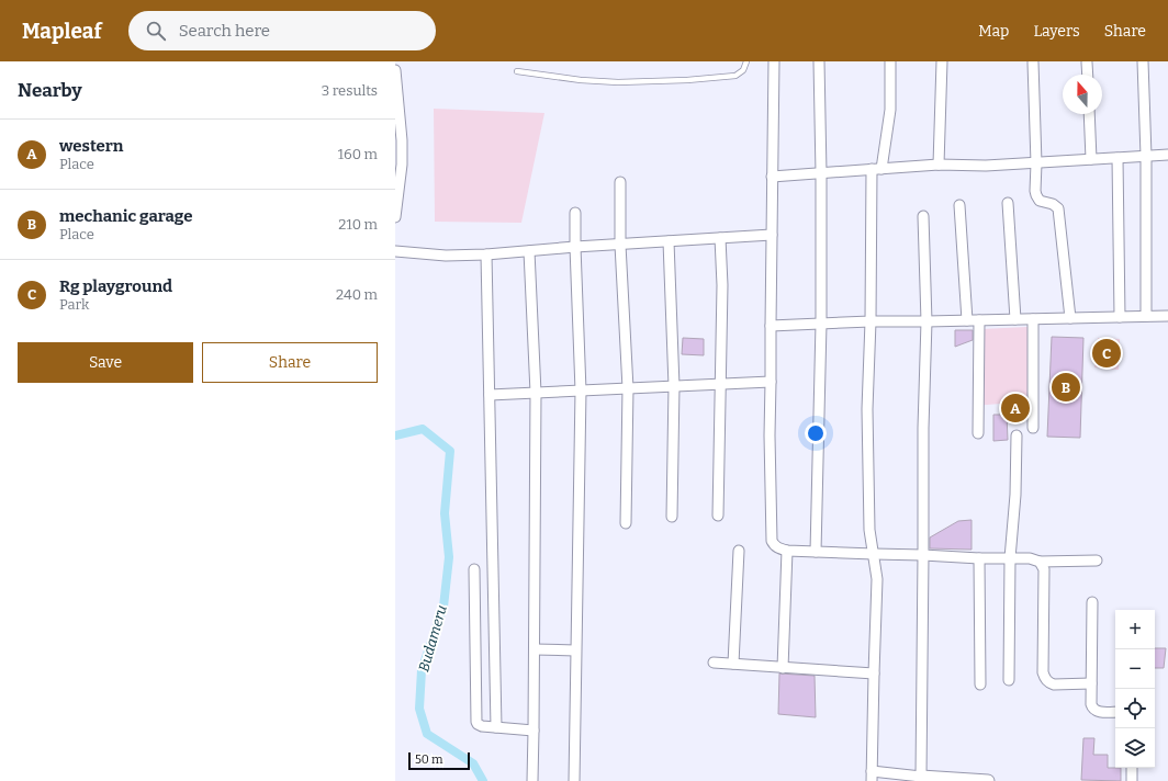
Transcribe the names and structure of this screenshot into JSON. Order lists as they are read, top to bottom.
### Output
{
  "water": ["Budameru"],
  "scale_bar": "50 m",
  "north": "top",
  "page": {
    "header": "Mapleaf",
    "search": "Search here",
    "nav": ["Map", "Layers", "Share"],
    "heading": ["Nearby", "3 results"],
    "list": [
      {
        "mark": "A",
        "name": "western",
        "note": "Place",
        "value": "160 m"
      },
      {
        "mark": "B",
        "name": "mechanic garage",
        "note": "Place",
        "value": "210 m"
      },
      {
        "mark": "C",
        "name": "Rg playground",
        "note": "Park",
        "value": "240 m"
      }
    ],
    "buttons": ["Save", "Share"],
    "pins": ["C", "B", "A"],
    "map_buttons": ["+", "−"],
    "scale": "50 m"
  }
}
